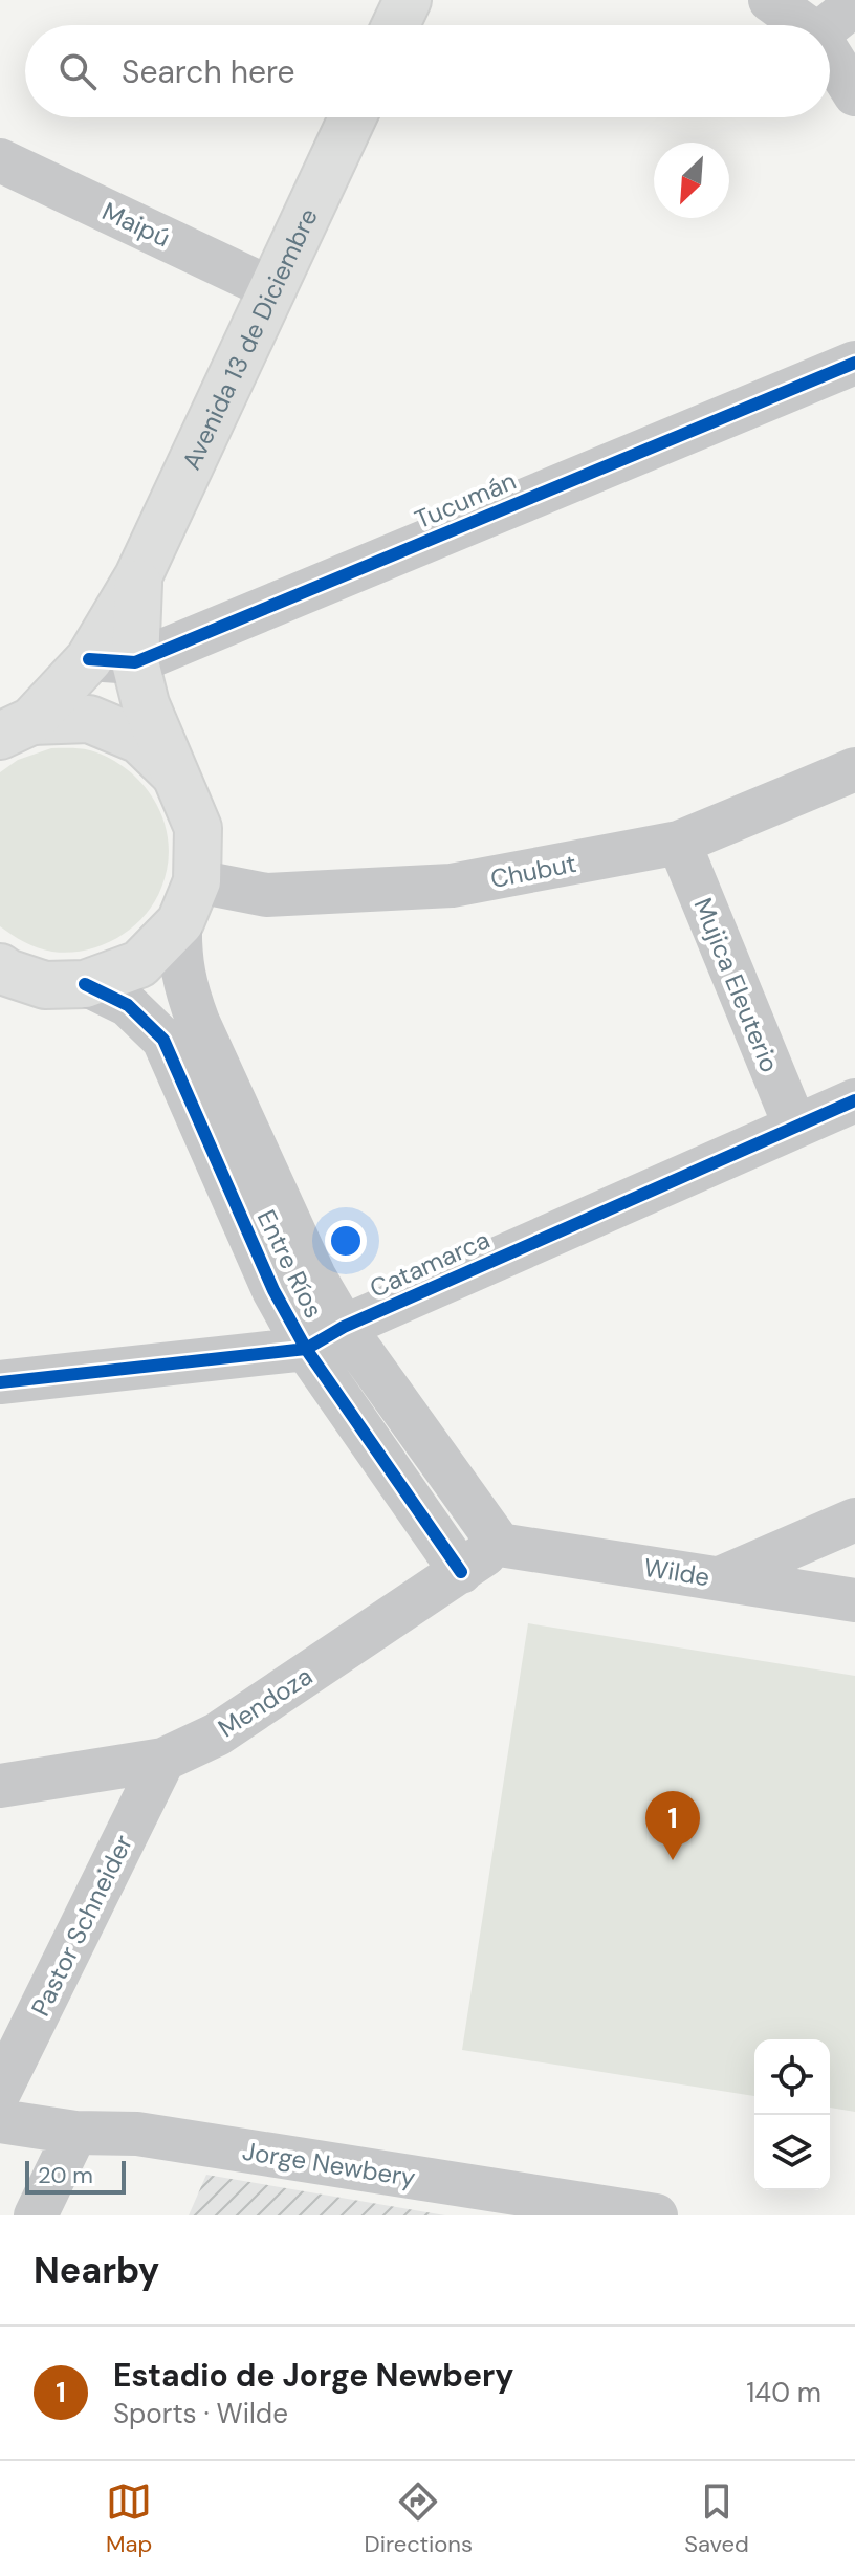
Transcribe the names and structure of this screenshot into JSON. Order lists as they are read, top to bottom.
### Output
{
  "streets": {
    "main road": ["Avenida 13 de Diciembre"],
    "street": [
      "Maipú",
      "Tucumán",
      "Chubut",
      "Mujica Eleuterio",
      "Entre Ríos",
      "Catamarca",
      "Wilde",
      "Mendoza",
      "Pastor Schneider",
      "Jorge Newbery"
    ]
  },
  "crossings": [
    ["Maipú", "Avenida 13 de Diciembre"],
    ["Avenida 13 de Diciembre", "Tucumán"],
    ["Chubut", "Mujica Eleuterio"],
    ["Chubut", "Entre Ríos"],
    ["Mujica Eleuterio", "Catamarca"],
    ["Entre Ríos", "Catamarca"],
    ["Entre Ríos", "Wilde"],
    ["Entre Ríos", "Mendoza"],
    ["Wilde", "Mendoza"],
    ["Mendoza", "Pastor Schneider"]
  ],
  "scale_bar": "20 m",
  "north": "bottom left",
  "page": {
    "search": "Search here",
    "pins": "1",
    "scale": "20 m",
    "heading": "Nearby",
    "list": [
      {
        "mark": "1",
        "name": "Estadio de Jorge Newbery",
        "note": "Sports · Wilde",
        "value": "140 m"
      }
    ],
    "nav": ["Map", "Directions", "Saved"]
  }
}
